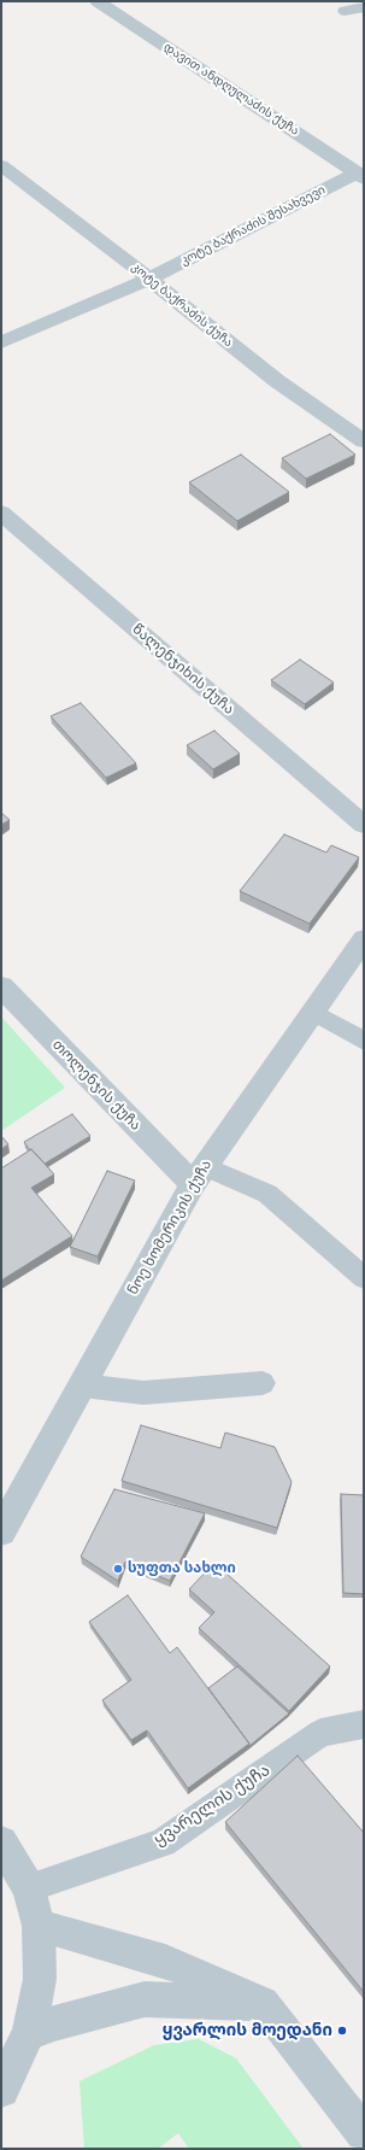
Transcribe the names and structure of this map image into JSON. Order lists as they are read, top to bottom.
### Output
{
  "streets": {
    "street": [
      "დავით ანდღულაძის ქუჩა",
      "კოტე ბაქრაძის შესახვევი",
      "კოტე ბაქრაძის ქუჩა",
      "წალენჯიხის ქუჩა",
      "თოლენჯის ქუჩა",
      "ნოე ხომერიკის ქუჩა"
    ],
    "lane": ["ყვარელის ქუჩა"]
  },
  "crossings": [
    ["დავით ანდღულაძის ქუჩა", "კოტე ბაქრაძის შესახვევი"],
    ["კოტე ბაქრაძის შესახვევი", "კოტე ბაქრაძის ქუჩა"],
    ["თოლენჯის ქუჩა", "ნოე ხომერიკის ქუჩა"]
  ],
  "places": ["სუფთა სახლი", "ყვარლის მოედანი"]
}
